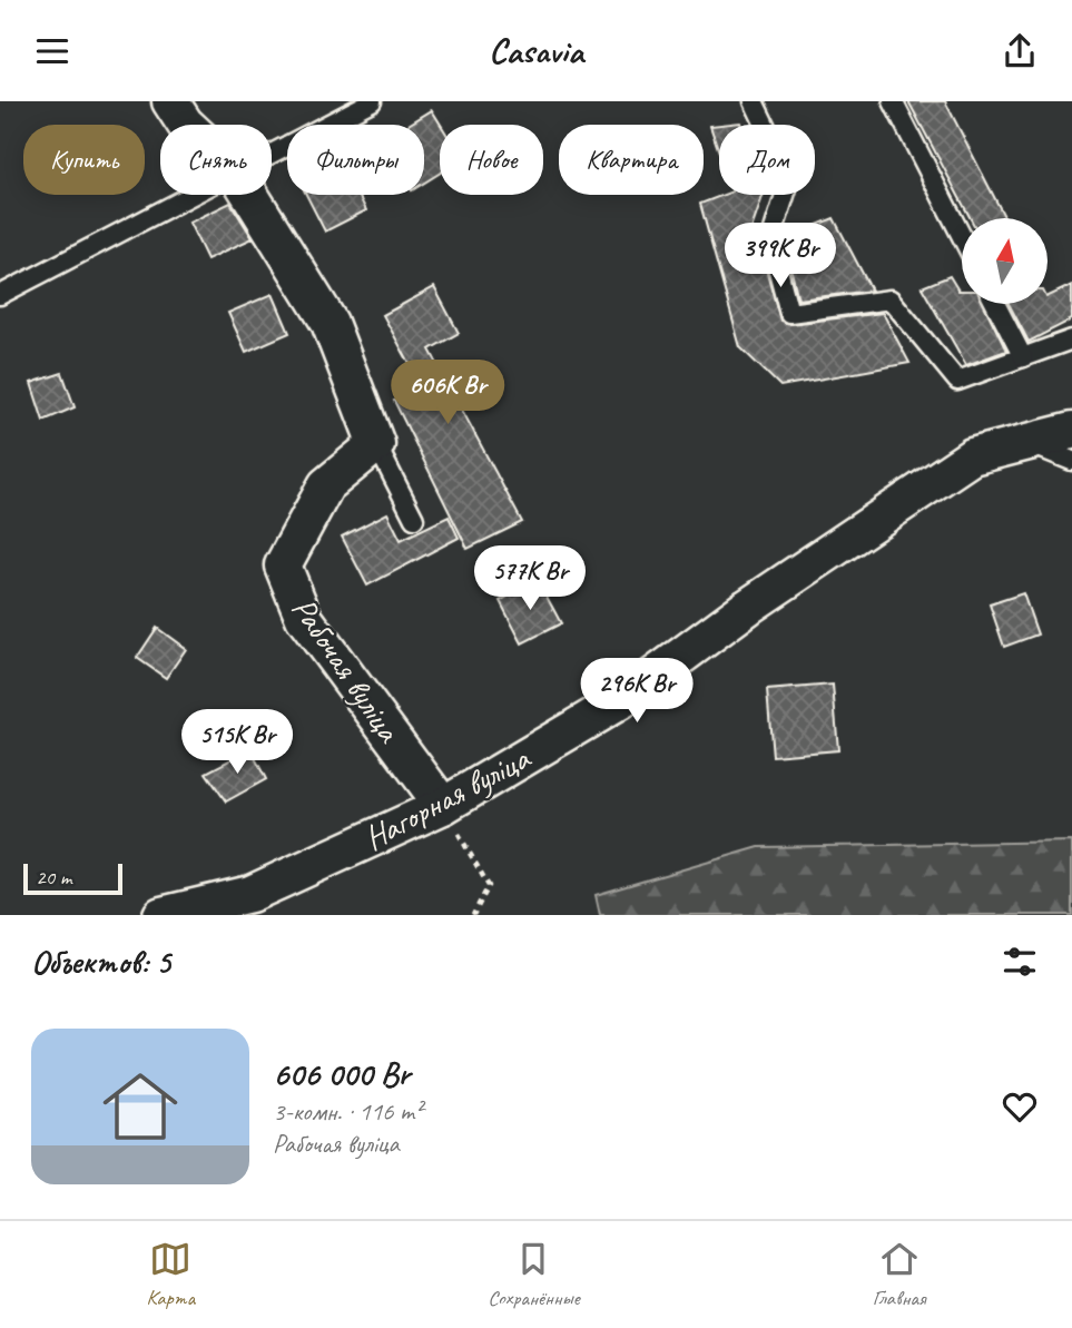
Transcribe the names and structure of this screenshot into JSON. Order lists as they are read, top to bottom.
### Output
{
  "streets": {
    "street": ["Рабочая вуліца", "Нагорная вуліца"]
  },
  "crossings": [
    ["Рабочая вуліца", "Нагорная вуліца"]
  ],
  "scale_bar": "20 m",
  "north": "top",
  "page": {
    "header": "Casavia",
    "chip": [
      "Купить",
      "Снять",
      "Фильтры",
      "Новое",
      "Квартира",
      "Дом"
    ],
    "price": [
      "399K Br",
      "606K Br",
      "577K Br",
      "296K Br",
      "515K Br"
    ],
    "scale": "20 m",
    "heading": "Объектов: 5",
    "list": [
      {
        "name": "606 000 Br",
        "note": "3-комн. · 116 m² · Рабочая вуліца"
      }
    ],
    "tabs": ["Карта", "Сохранённые", "Главная"]
  }
}
